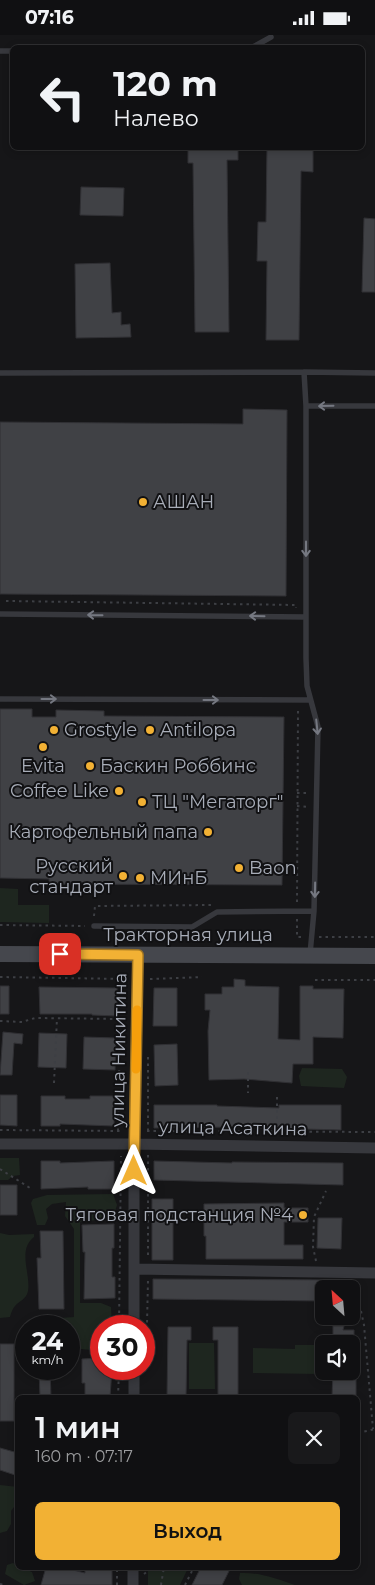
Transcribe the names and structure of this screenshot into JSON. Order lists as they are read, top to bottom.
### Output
{
  "streets": {
    "main road": ["Тракторная улица"],
    "street": ["улица Никитина", "улица Асаткина"]
  },
  "crossings": [
    ["Тракторная улица", "улица Никитина"],
    ["улица Никитина", "улица Асаткина"]
  ],
  "places": [
    "АШАН",
    "Grostyle",
    "Antilopa",
    "Evita",
    "Баскин Роббинс",
    "Coffee Like",
    "ТЦ \"Мегаторг\"",
    "Картофельный папа",
    "Baon",
    "Русский стандарт",
    "МИнБ",
    "Тяговая подстанция №4"
  ],
  "north": "top left",
  "page": {
    "status": "07:16",
    "turn": ["120 m", "Налево"],
    "speed": "24 km/h",
    "limit": "30",
    "heading": ["1 мин", "160 m · 07:17"],
    "buttons": "Выход"
  }
}
